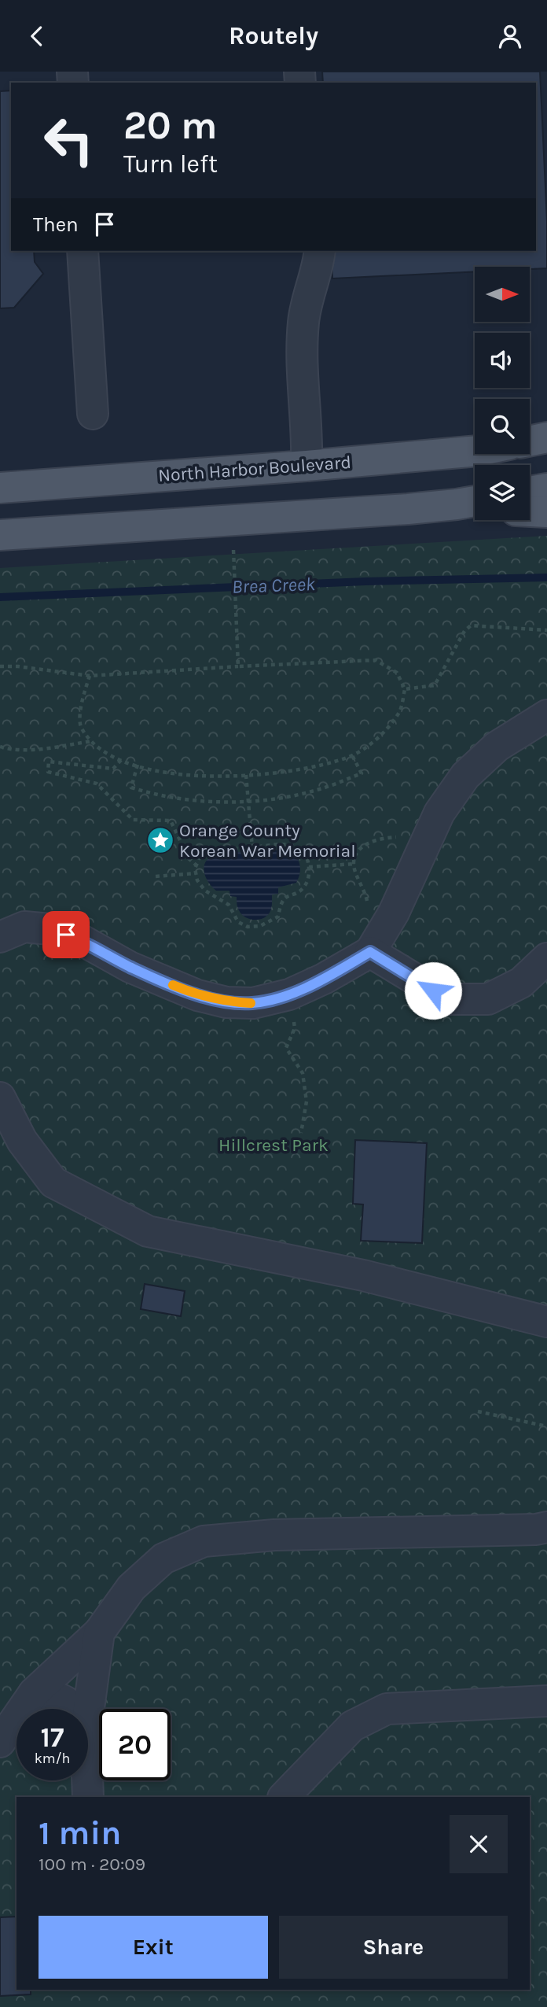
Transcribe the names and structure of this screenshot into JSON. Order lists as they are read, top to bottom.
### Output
{
  "streets": {
    "main road": ["North Harbor Boulevard"]
  },
  "water": ["Brea Creek"],
  "parks": ["Hillcrest Park"],
  "places": {
    "place": ["Orange County Korean War Memorial"]
  },
  "north": "right",
  "page": {
    "header": "Routely",
    "turn": ["20 m", "Turn left"],
    "then": "Then",
    "speed": "17 km/h",
    "limit": "20",
    "heading": ["1 min", "100 m · 20:09"],
    "buttons": ["Exit", "Share"]
  }
}
